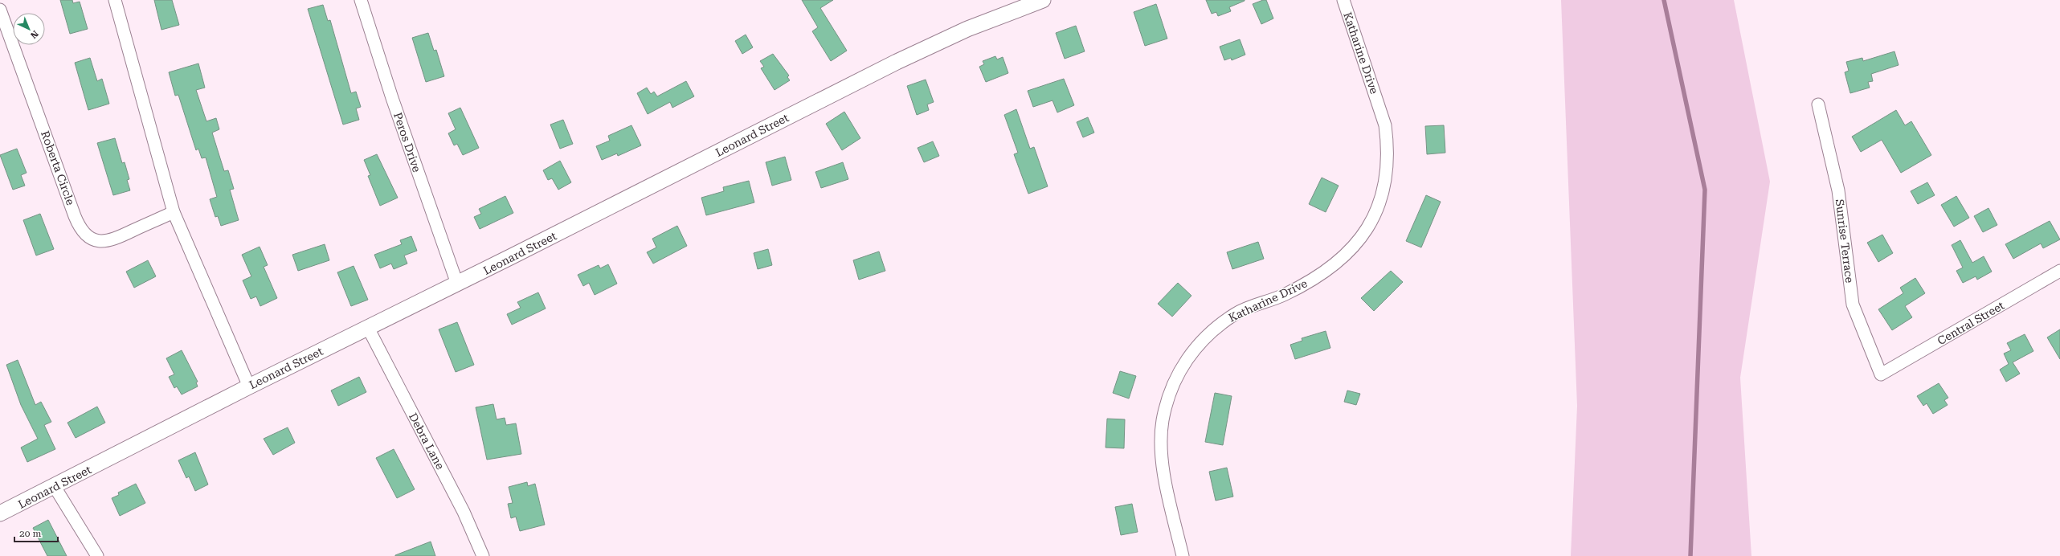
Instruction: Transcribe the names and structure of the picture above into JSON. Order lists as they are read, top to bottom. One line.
{"streets":{"street":["Katharine Drive","Leonard Street","Peros Drive","Roberta Circle","Sunrise Terrace","Central Street","Debra Lane"]},"crossings":[["Leonard Street","Peros Drive"],["Leonard Street","Debra Lane"],["Sunrise Terrace","Central Street"]],"scale_bar":"20 m","north":"bottom right"}
